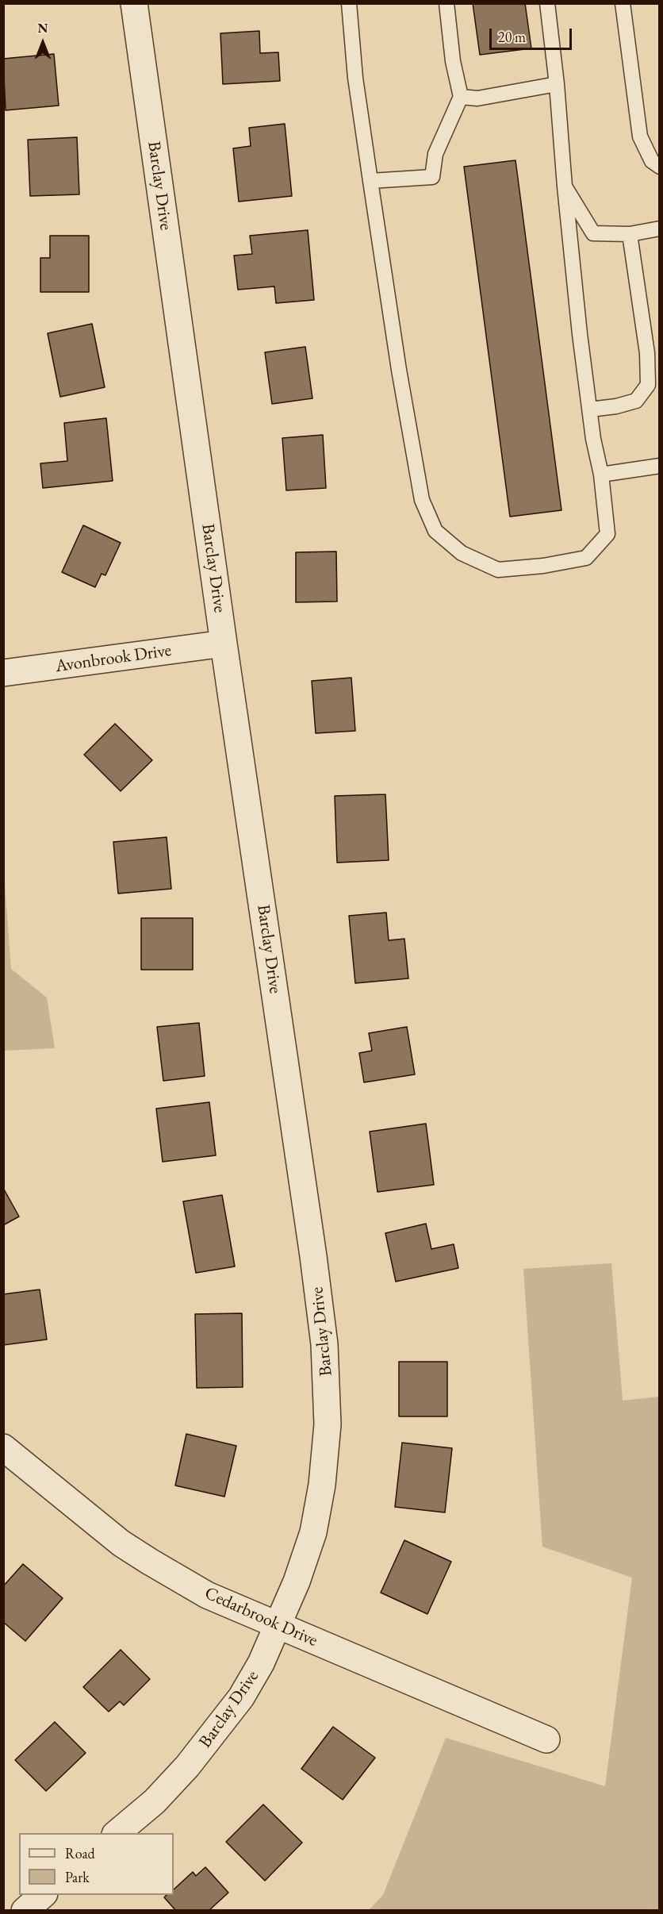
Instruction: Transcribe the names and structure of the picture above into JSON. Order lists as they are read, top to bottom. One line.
{"streets":{"street":["Barclay Drive","Avonbrook Drive","Cedarbrook Drive"]},"crossings":[["Barclay Drive","Avonbrook Drive"],["Barclay Drive","Cedarbrook Drive"]],"legend":["Road","Park"],"scale_bar":"20 m","north":"top"}
